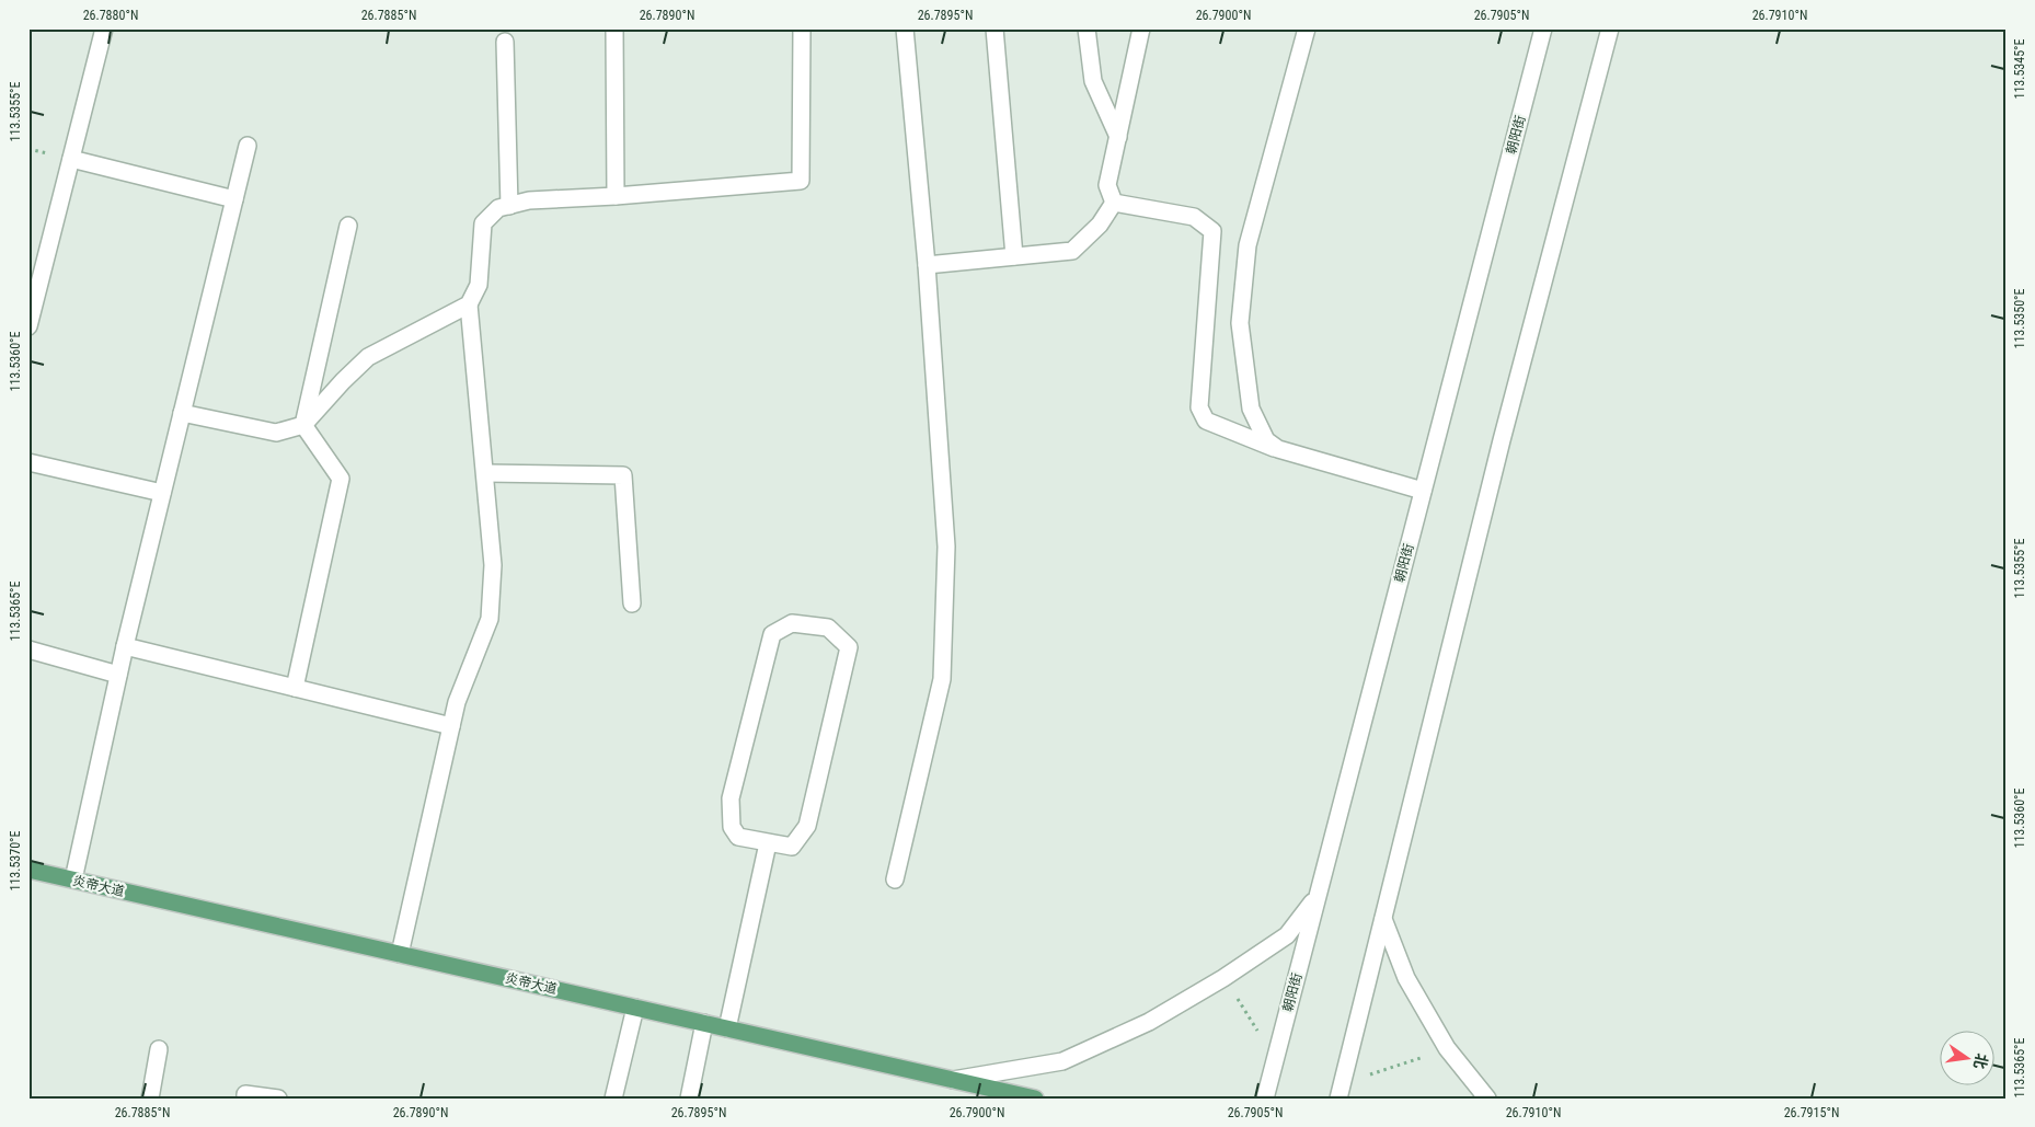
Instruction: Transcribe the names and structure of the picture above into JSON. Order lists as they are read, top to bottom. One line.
{"streets":{"main road":["炎帝大道"],"street":["朝阳街"]},"north":"right","coordinates":["26.7880°N","26.7885°N","26.7890°N","26.7895°N","26.7900°N","26.7905°N","26.7910°N","113.5345°E","113.5355°E","113.5350°E","113.5360°E","113.5365°E","113.5370°E","26.7915°N"]}
